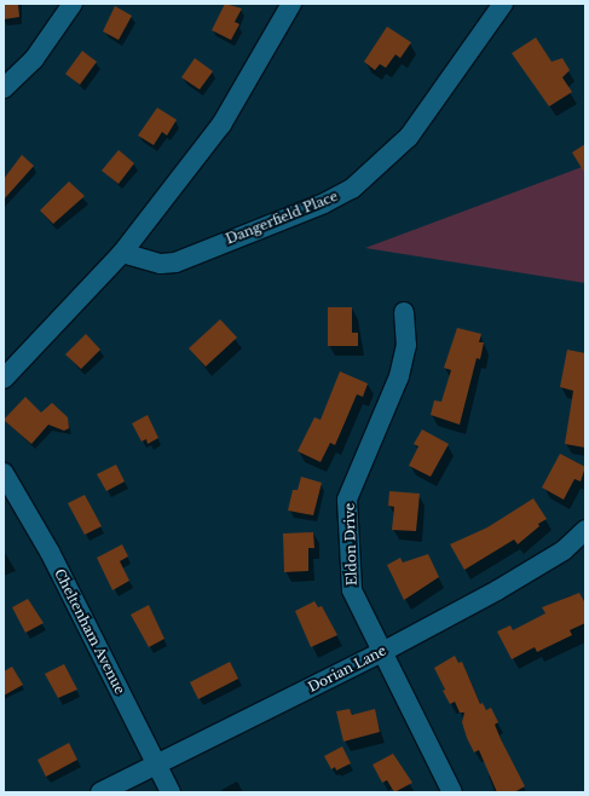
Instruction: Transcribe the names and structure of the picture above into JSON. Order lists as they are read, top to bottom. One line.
{"streets":{"street":["Dangerfield Place","Eldon Drive","Cheltenham Avenue","Dorian Lane"]},"crossings":[["Eldon Drive","Dorian Lane"],["Cheltenham Avenue","Dorian Lane"]]}
